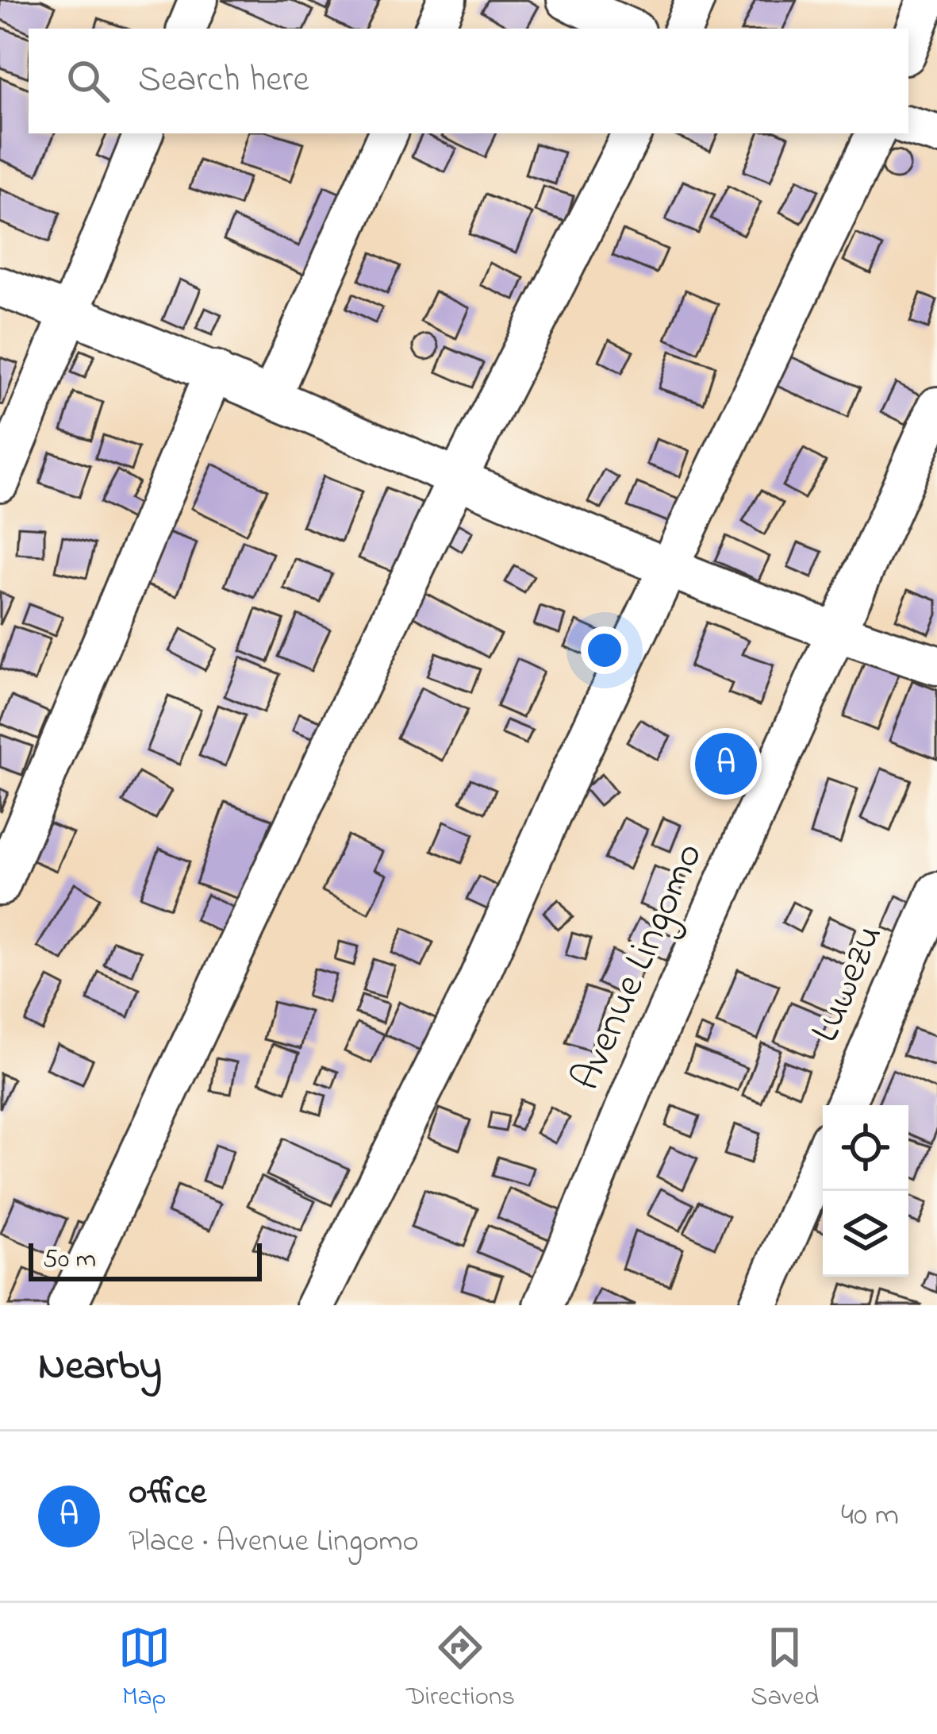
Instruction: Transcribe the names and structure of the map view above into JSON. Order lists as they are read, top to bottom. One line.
{"streets":{"street":["Avenue Lingomo","Luwezu"]},"scale_bar":"50 m","page":{"search":"Search here","pins":"A","scale":"50 m","heading":"Nearby","list":[{"mark":"A","name":"office","note":"Place · Avenue Lingomo","value":"40 m"}],"nav":["Map","Directions","Saved"]}}
